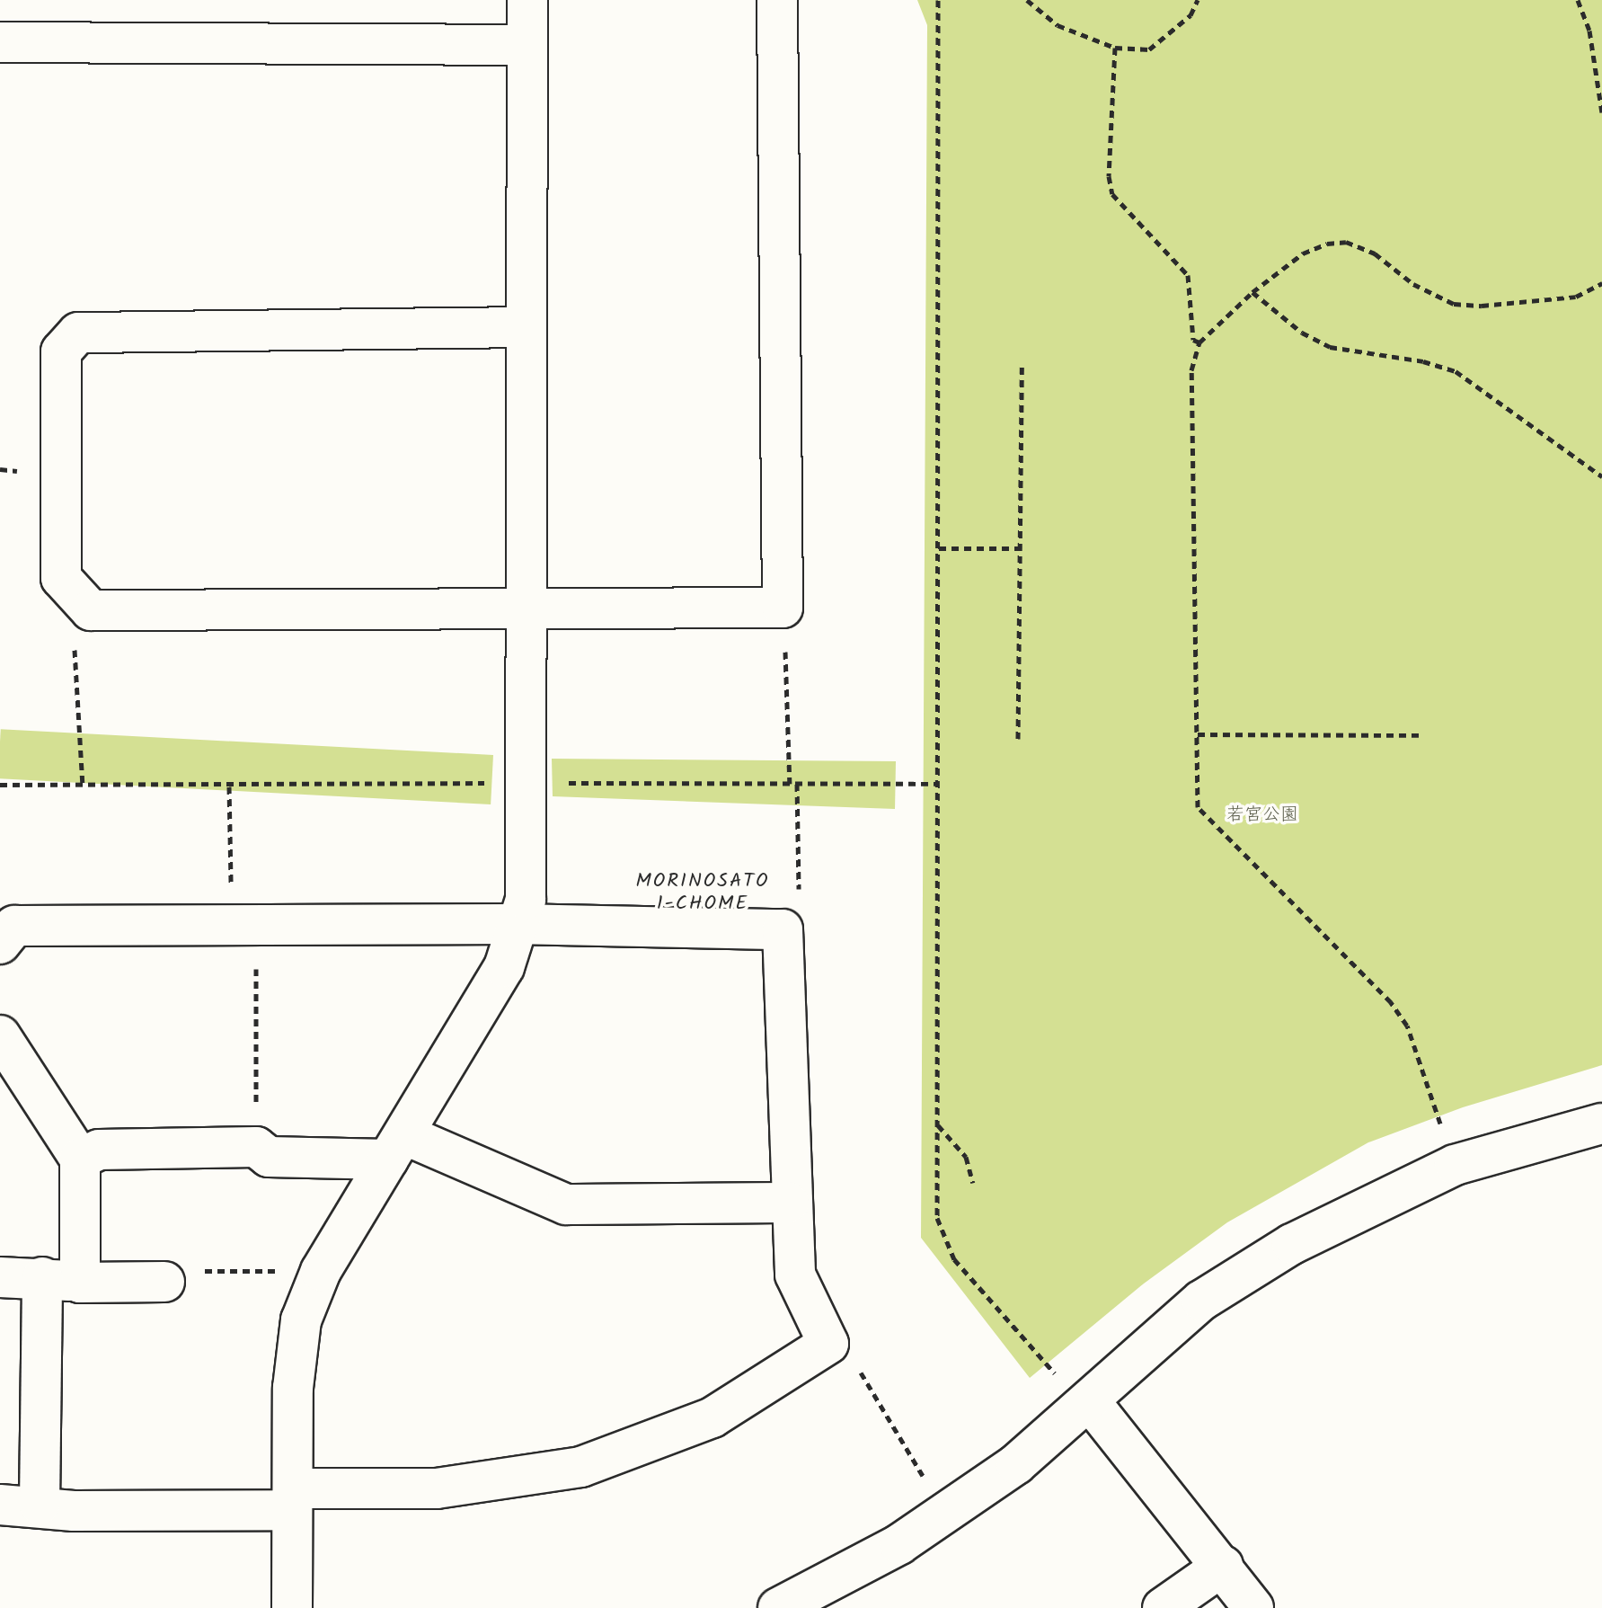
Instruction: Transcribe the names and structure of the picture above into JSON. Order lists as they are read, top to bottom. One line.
{"districts":["MORINOSATO 1-CHOME"],"parks":["若宮公園"]}
